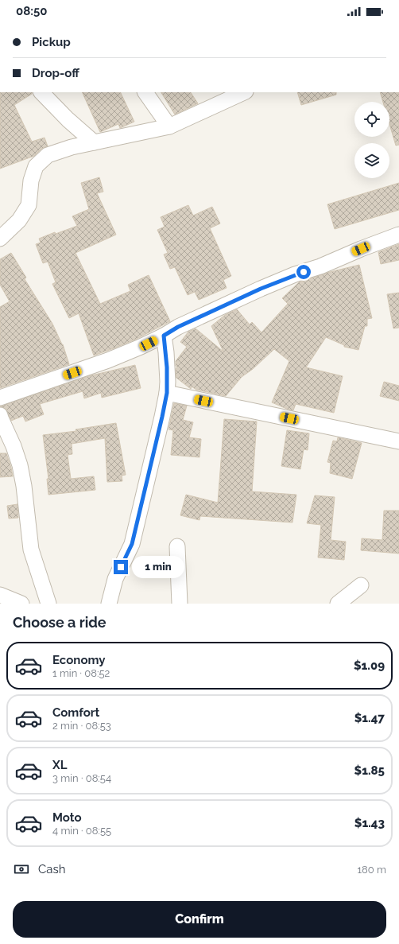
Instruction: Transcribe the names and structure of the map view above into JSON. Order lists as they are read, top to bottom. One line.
{"page":{"status":"08:50","banner":["Pickup","Drop-off"],"bubble":"1 min","heading":"Choose a ride","list":[{"name":"Economy","note":"1 min · 08:52","value":"$1.09"},{"name":"Comfort","note":"2 min · 08:53","value":"$1.47"},{"name":"XL","note":"3 min · 08:54","value":"$1.85"},{"name":"Moto","note":"4 min · 08:55","value":"$1.43"}],"pay":["Cash","180 m"],"buttons":"Confirm"}}
